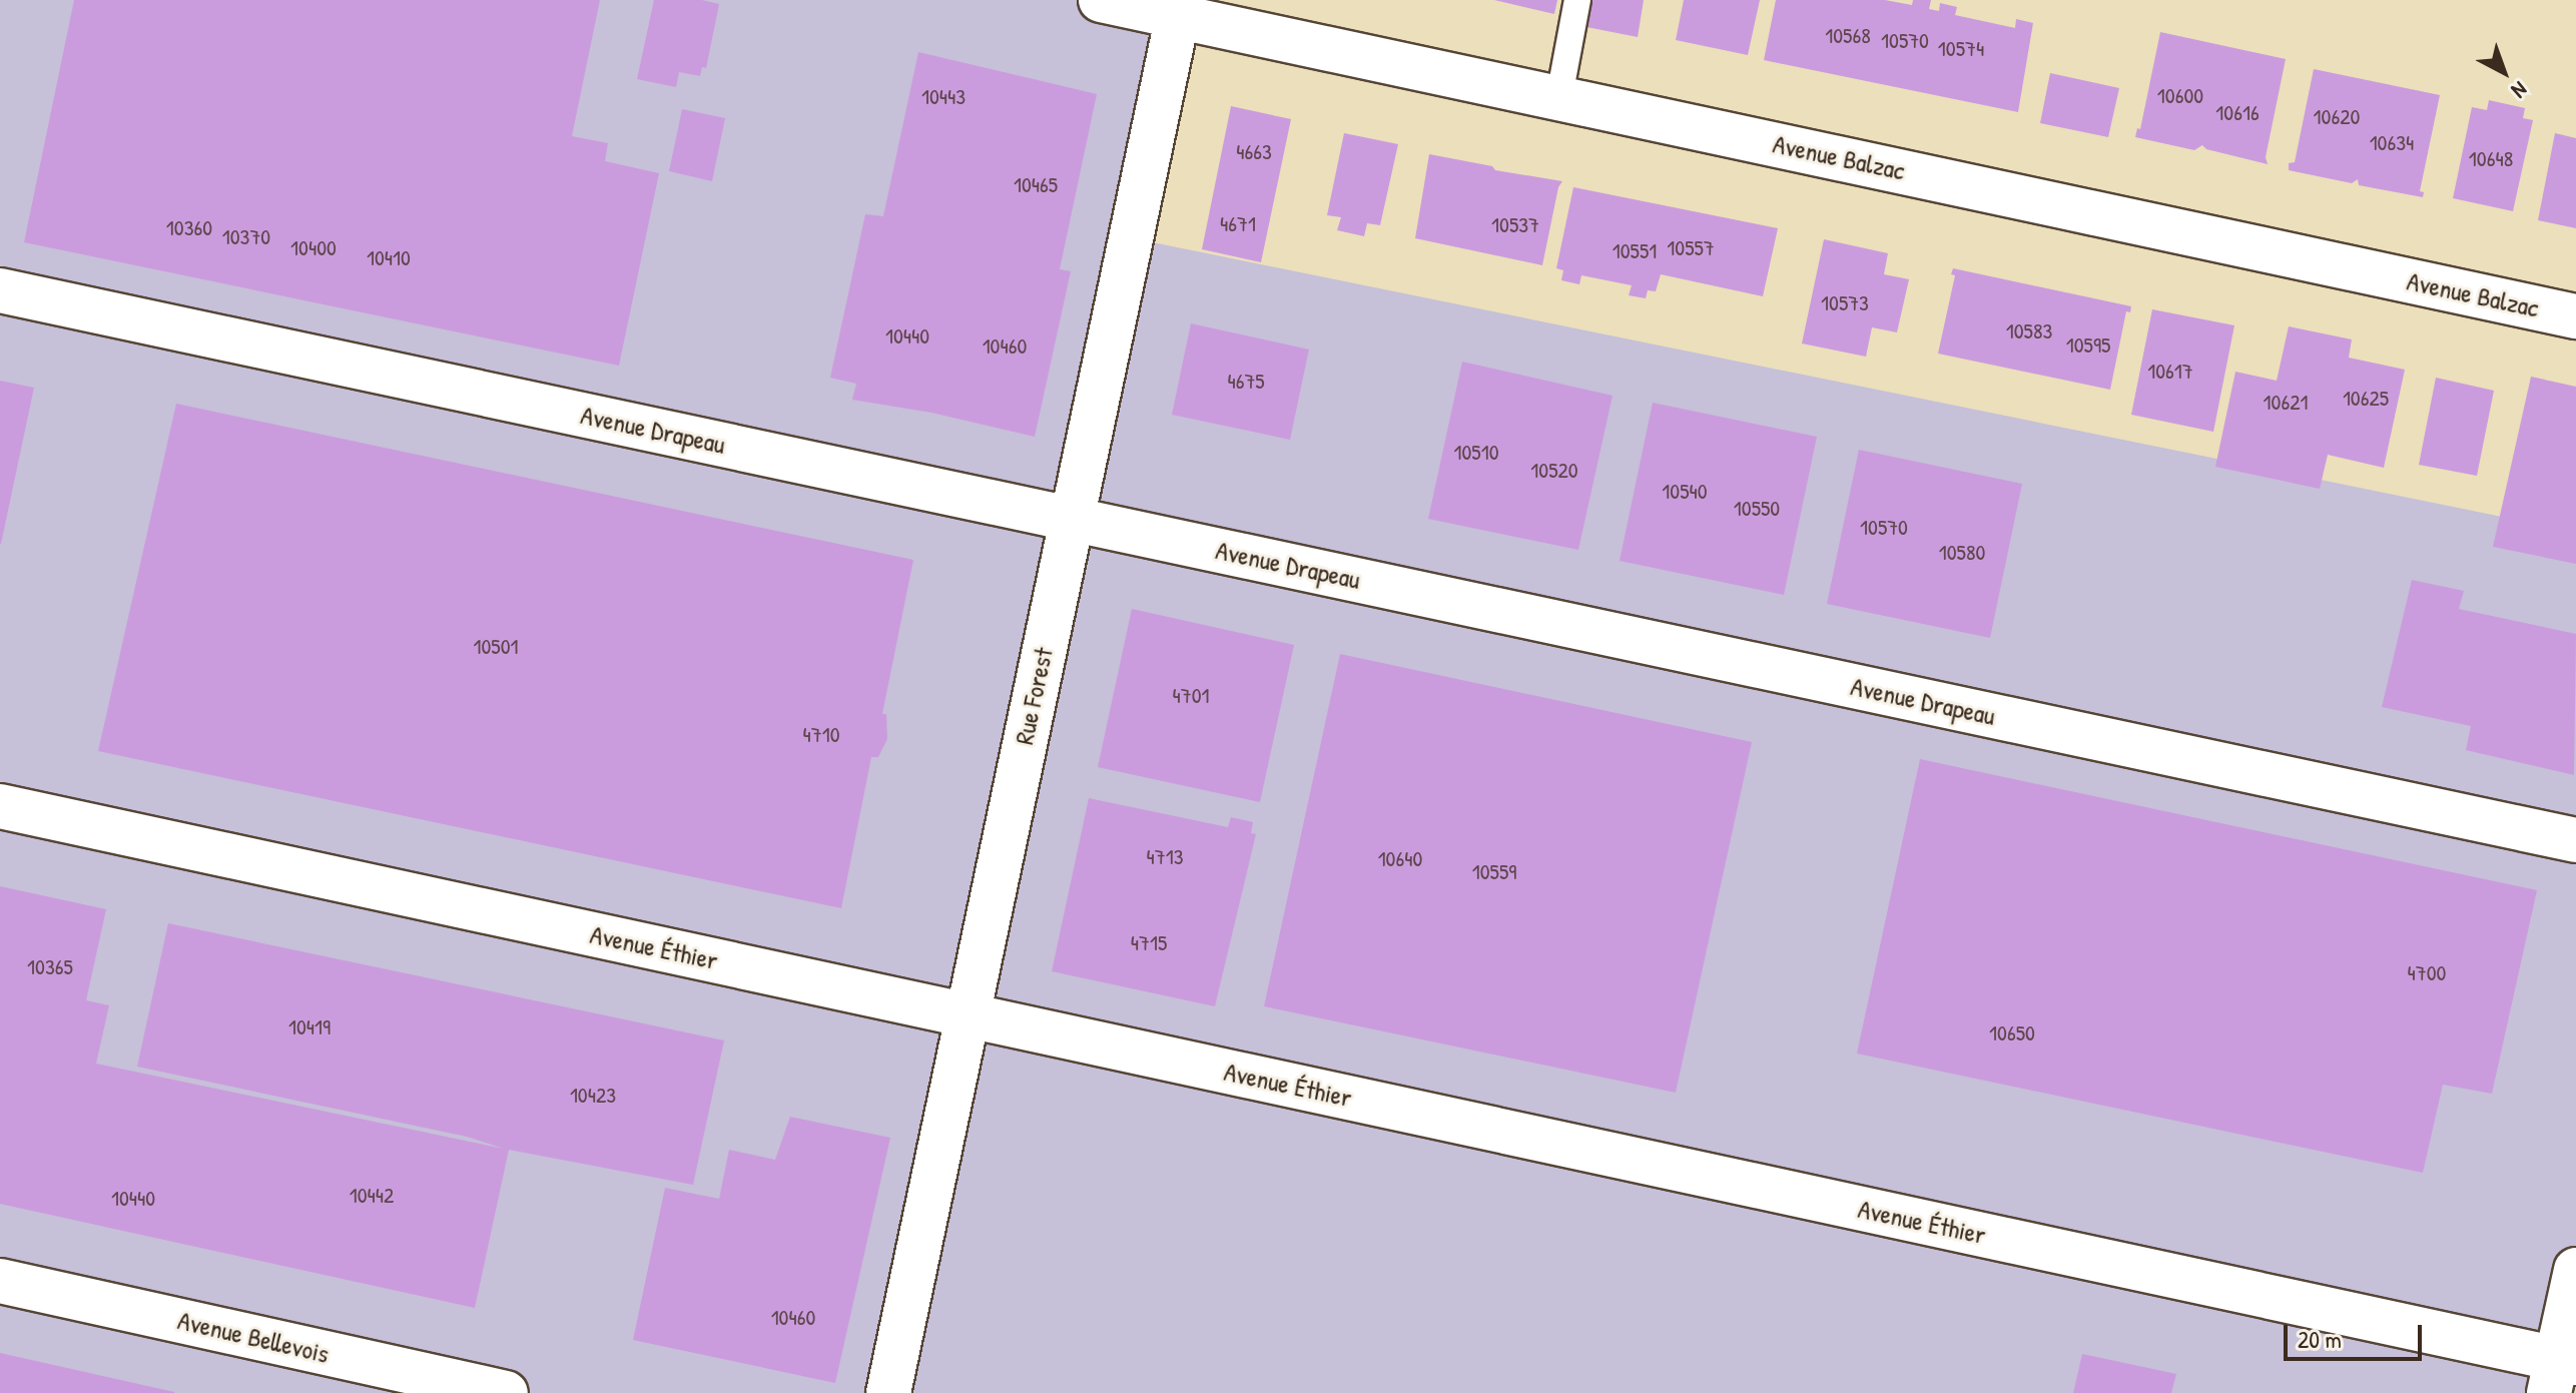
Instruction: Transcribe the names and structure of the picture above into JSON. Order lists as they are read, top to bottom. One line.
{"streets":{"street":["Avenue Balzac","Avenue Drapeau","Rue Forest","Avenue Éthier","Avenue Bellevois"]},"crossings":[["Avenue Balzac","Rue Forest"],["Avenue Drapeau","Rue Forest"],["Rue Forest","Avenue Éthier"]],"house_numbers":["10568","10570","10574","10600","10443","10616","10620","10634","4663","10648","10465","4671","10537","10360","10370","10400","10557","10551","10410","10573","10583","10440","10595","10460","10617","4675","10625","10621","10510","10520","10540","10550","10570","10580","10501","4701","4710","4713","10640","10559","4715","10365","4700","10419","10650","10423","10442","10440","10460"],"scale_bar":"20 m","north":"bottom right"}
